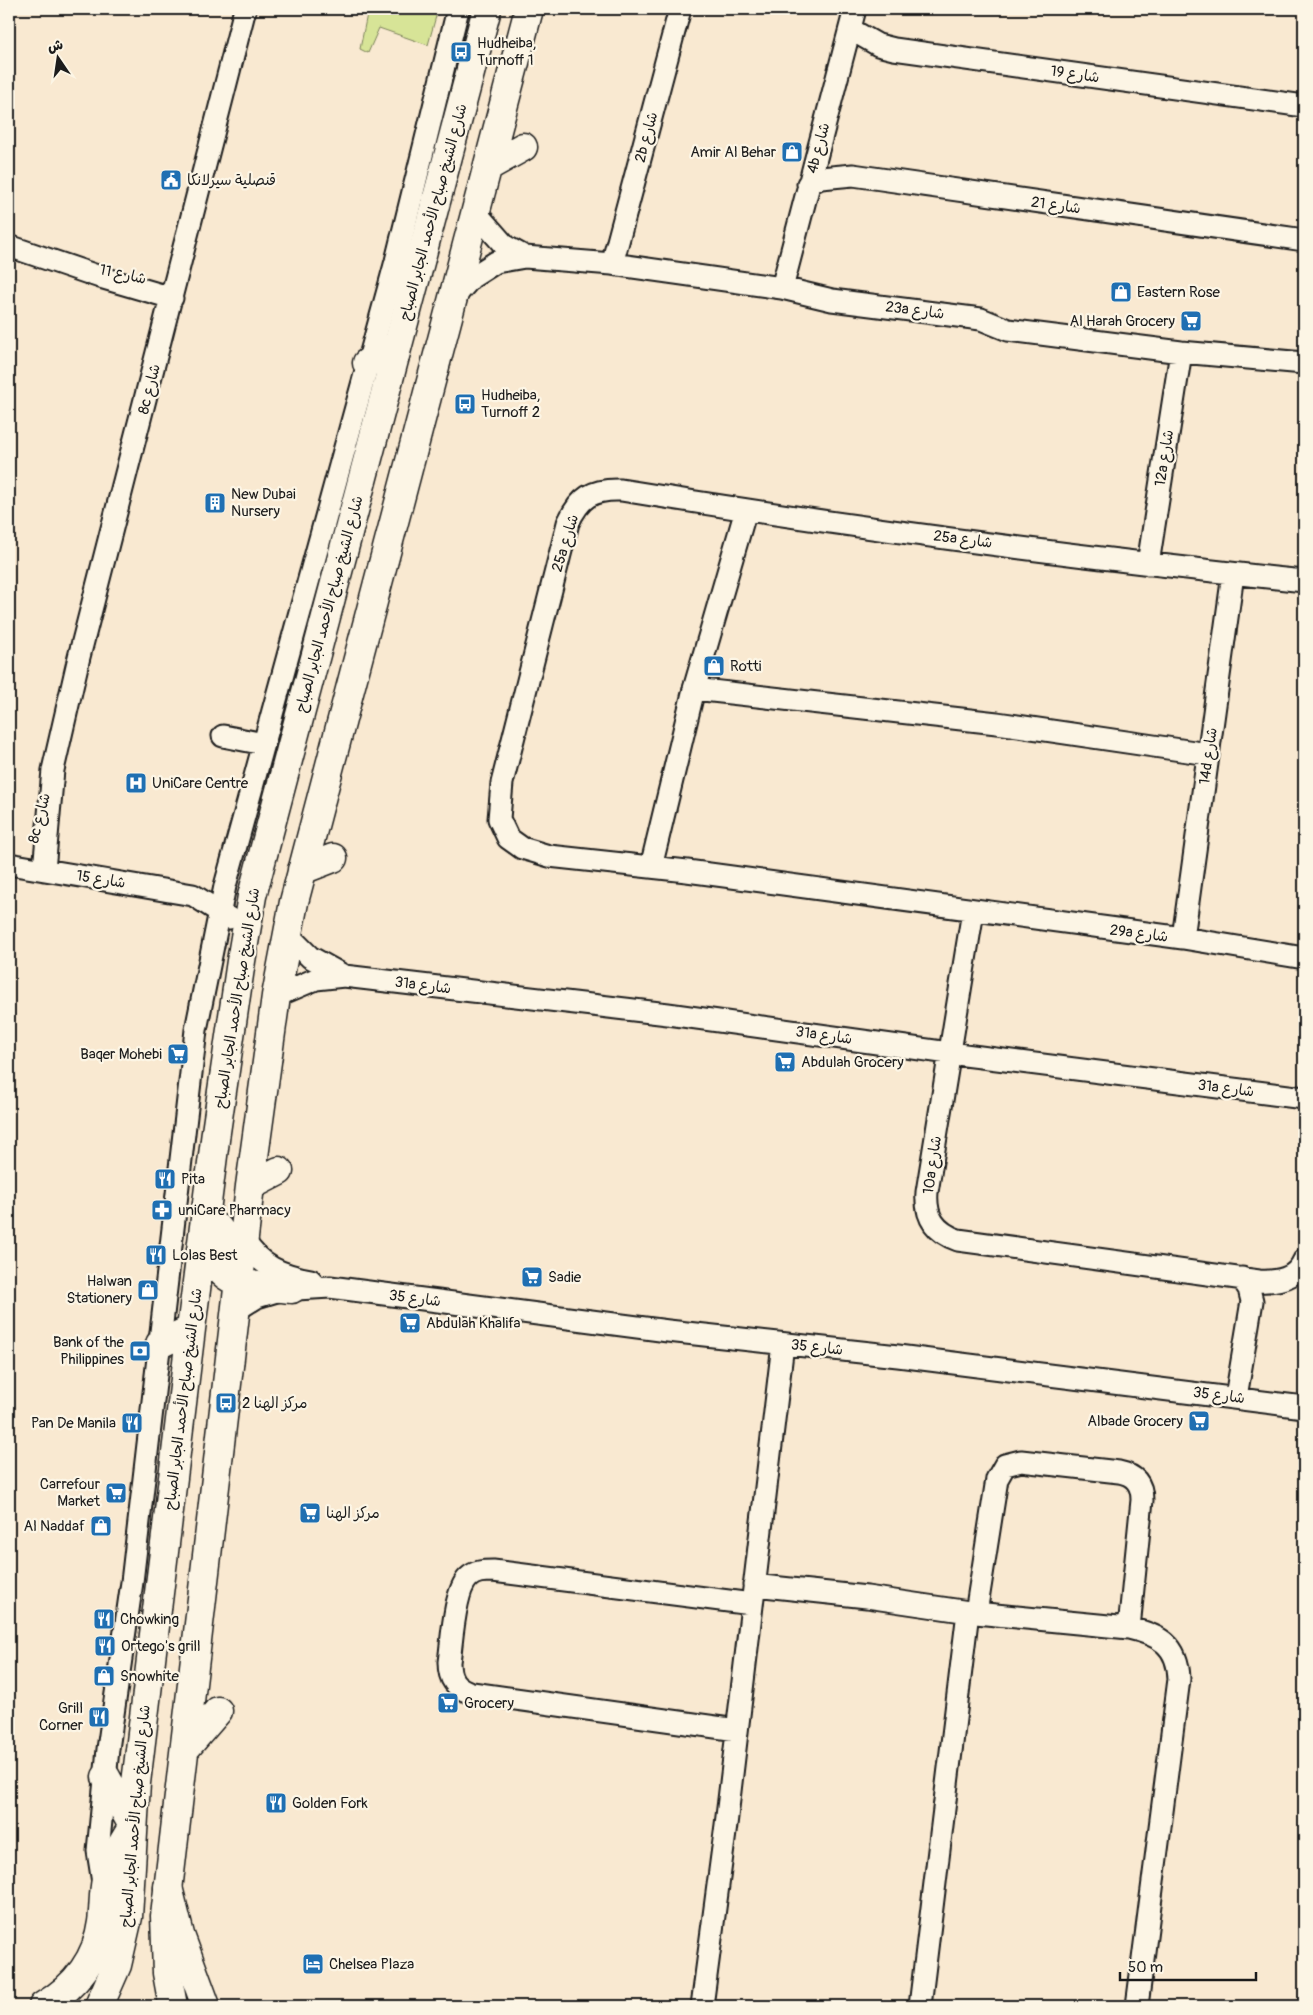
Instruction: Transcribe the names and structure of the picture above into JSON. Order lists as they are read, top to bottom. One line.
{"streets":{"main road":["شارع الشيخ صباح الأحمد الجابر الصباح"],"street":["شارع 19","2b شارع","4b شارع","شارع 21","شارع 11","23a شارع","8c شارع","12a شارع","25a شارع","14d شارع","شارع 15","29a شارع","31a شارع","10a شارع","شارع 35"]},"crossings":[["شارع 19","4b شارع"],["2b شارع","23a شارع"],["4b شارع","شارع 21"],["4b شارع","23a شارع"],["شارع الشيخ صباح الأحمد الجابر الصباح","شارع 15"],["شارع 11","8c شارع"],["23a شارع","12a شارع"],["8c شارع","شارع 15"],["12a شارع","25a شارع"],["25a شارع","14d شارع"],["25a شارع","29a شارع"],["25a شارع","10a شارع"],["14d شارع","29a شارع"],["29a شارع","10a شارع"],["31a شارع","10a شارع"]],"places":{"bus stop":["Hudheiba, Turnoff 1","Hudheiba, Turnoff 2","مركز الهنا 2"],"shop":["Amir Al Behar","Eastern Rose","Rotti","Halwan Stationery","Al Naddaf","Snowhite"],"public building":["قنصلية سيرلانكا"],"supermarket":["Al Harah Grocery","Baqer Mohebi","Abdulah Grocery","Sadie","Abdulah Khalifa","Albade Grocery","Carrefour Market","مركز الهنا","Grocery"],"building":["New Dubai Nursery"],"hospital":["UniCare Centre"],"restaurant":["Pita","Lolas Best","Pan De Manila","Chowking","Ortego's grill","Grill Corner","Golden Fork"],"pharmacy":["uniCare Pharmacy"],"bank":["Bank of the Philippines"],"hotel":["Chelsea Plaza"]},"scale_bar":"50 m","north":"top"}
